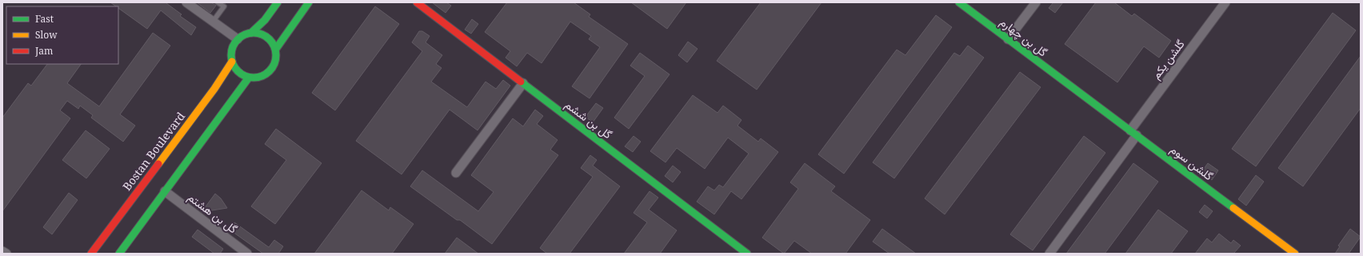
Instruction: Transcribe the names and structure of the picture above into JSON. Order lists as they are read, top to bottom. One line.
{"streets":{"street":["گل بن چهارم","گلشن یکم","گل بن ششم","Bostan Boulevard","گلشن سوم","گل بن هشتم"]},"crossings":[["گل بن چهارم","گلشن سوم"],["گلشن یکم","گلشن سوم"]],"legend":["Fast","Slow","Jam"]}
